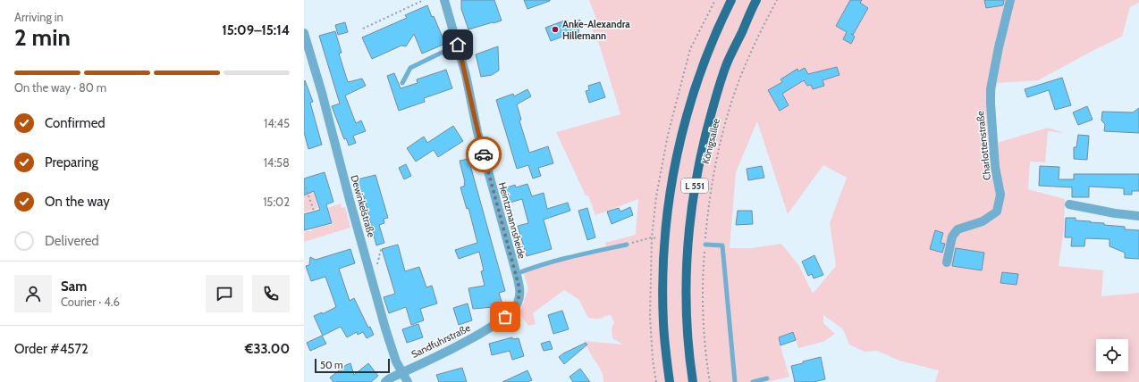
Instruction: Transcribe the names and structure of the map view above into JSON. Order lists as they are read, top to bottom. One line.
{"streets":{"main road":["Königsallee","L 551"],"street":["Charlottenstraße","Dewinkelstraße","Heintzmannsheide","Sandfuhrstraße"]},"crossings":[["Dewinkelstraße","Sandfuhrstraße"],["Heintzmannsheide","Sandfuhrstraße"]],"places":["Anke-Alexandra Hillemann"],"scale_bar":"50 m","page":{"heading":["2 min","Arriving in","15:09–15:14"],"panel":["Sam","Courier · 4.6","Order #4572","€33.00"],"bar":"On the way · 80 m","list":[["Confirmed","14:45"],["Preparing","14:58"],["On the way","15:02"],"Delivered"],"scale":"50 m"}}
